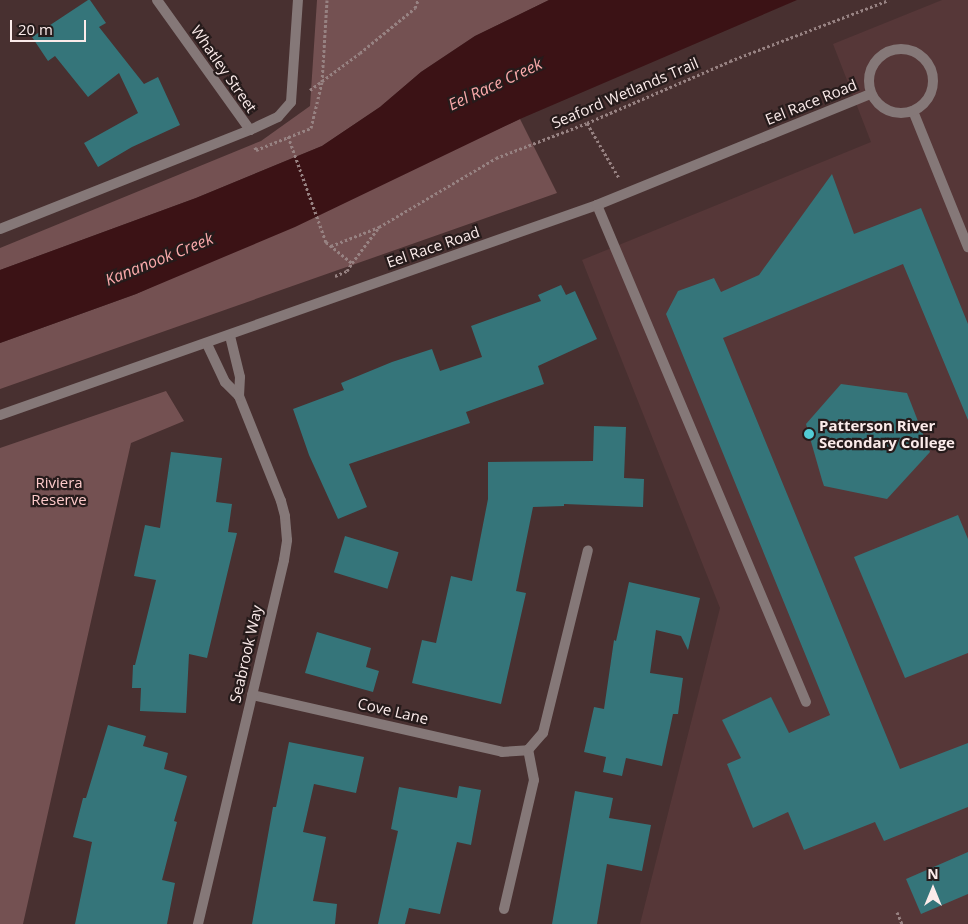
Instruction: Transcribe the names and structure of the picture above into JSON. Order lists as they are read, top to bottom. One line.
{"streets":{"street":["Whatley Street","Eel Race Road","Seabrook Way","Cove Lane"],"path":["Seaford Wetlands Trail"]},"crossings":[["Eel Race Road","Seabrook Way"],["Seabrook Way","Cove Lane"]],"water":["Eel Race Creek","Kananook Creek"],"parks":["Riviera Reserve"],"places":["Patterson River Secondary College"],"scale_bar":"20 m","north":"top"}
